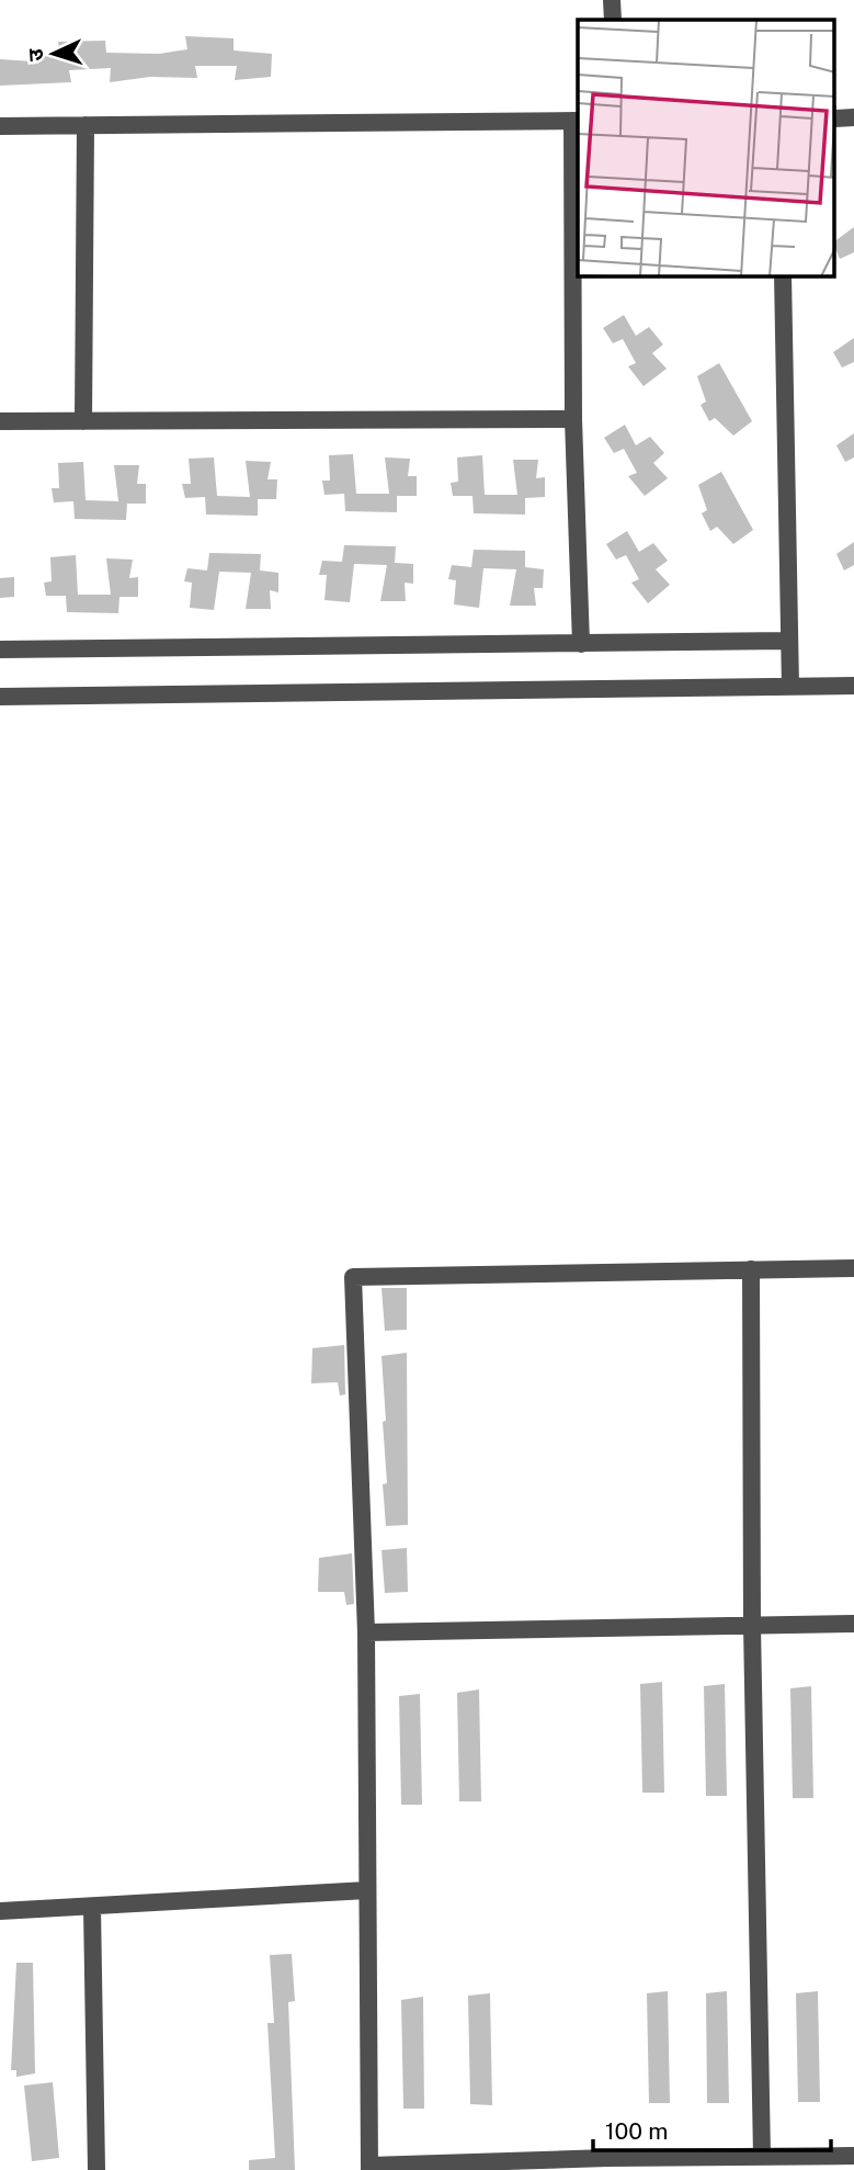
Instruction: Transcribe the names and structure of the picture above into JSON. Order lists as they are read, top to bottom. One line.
{"scale_bar":"100 m","north":"left"}
